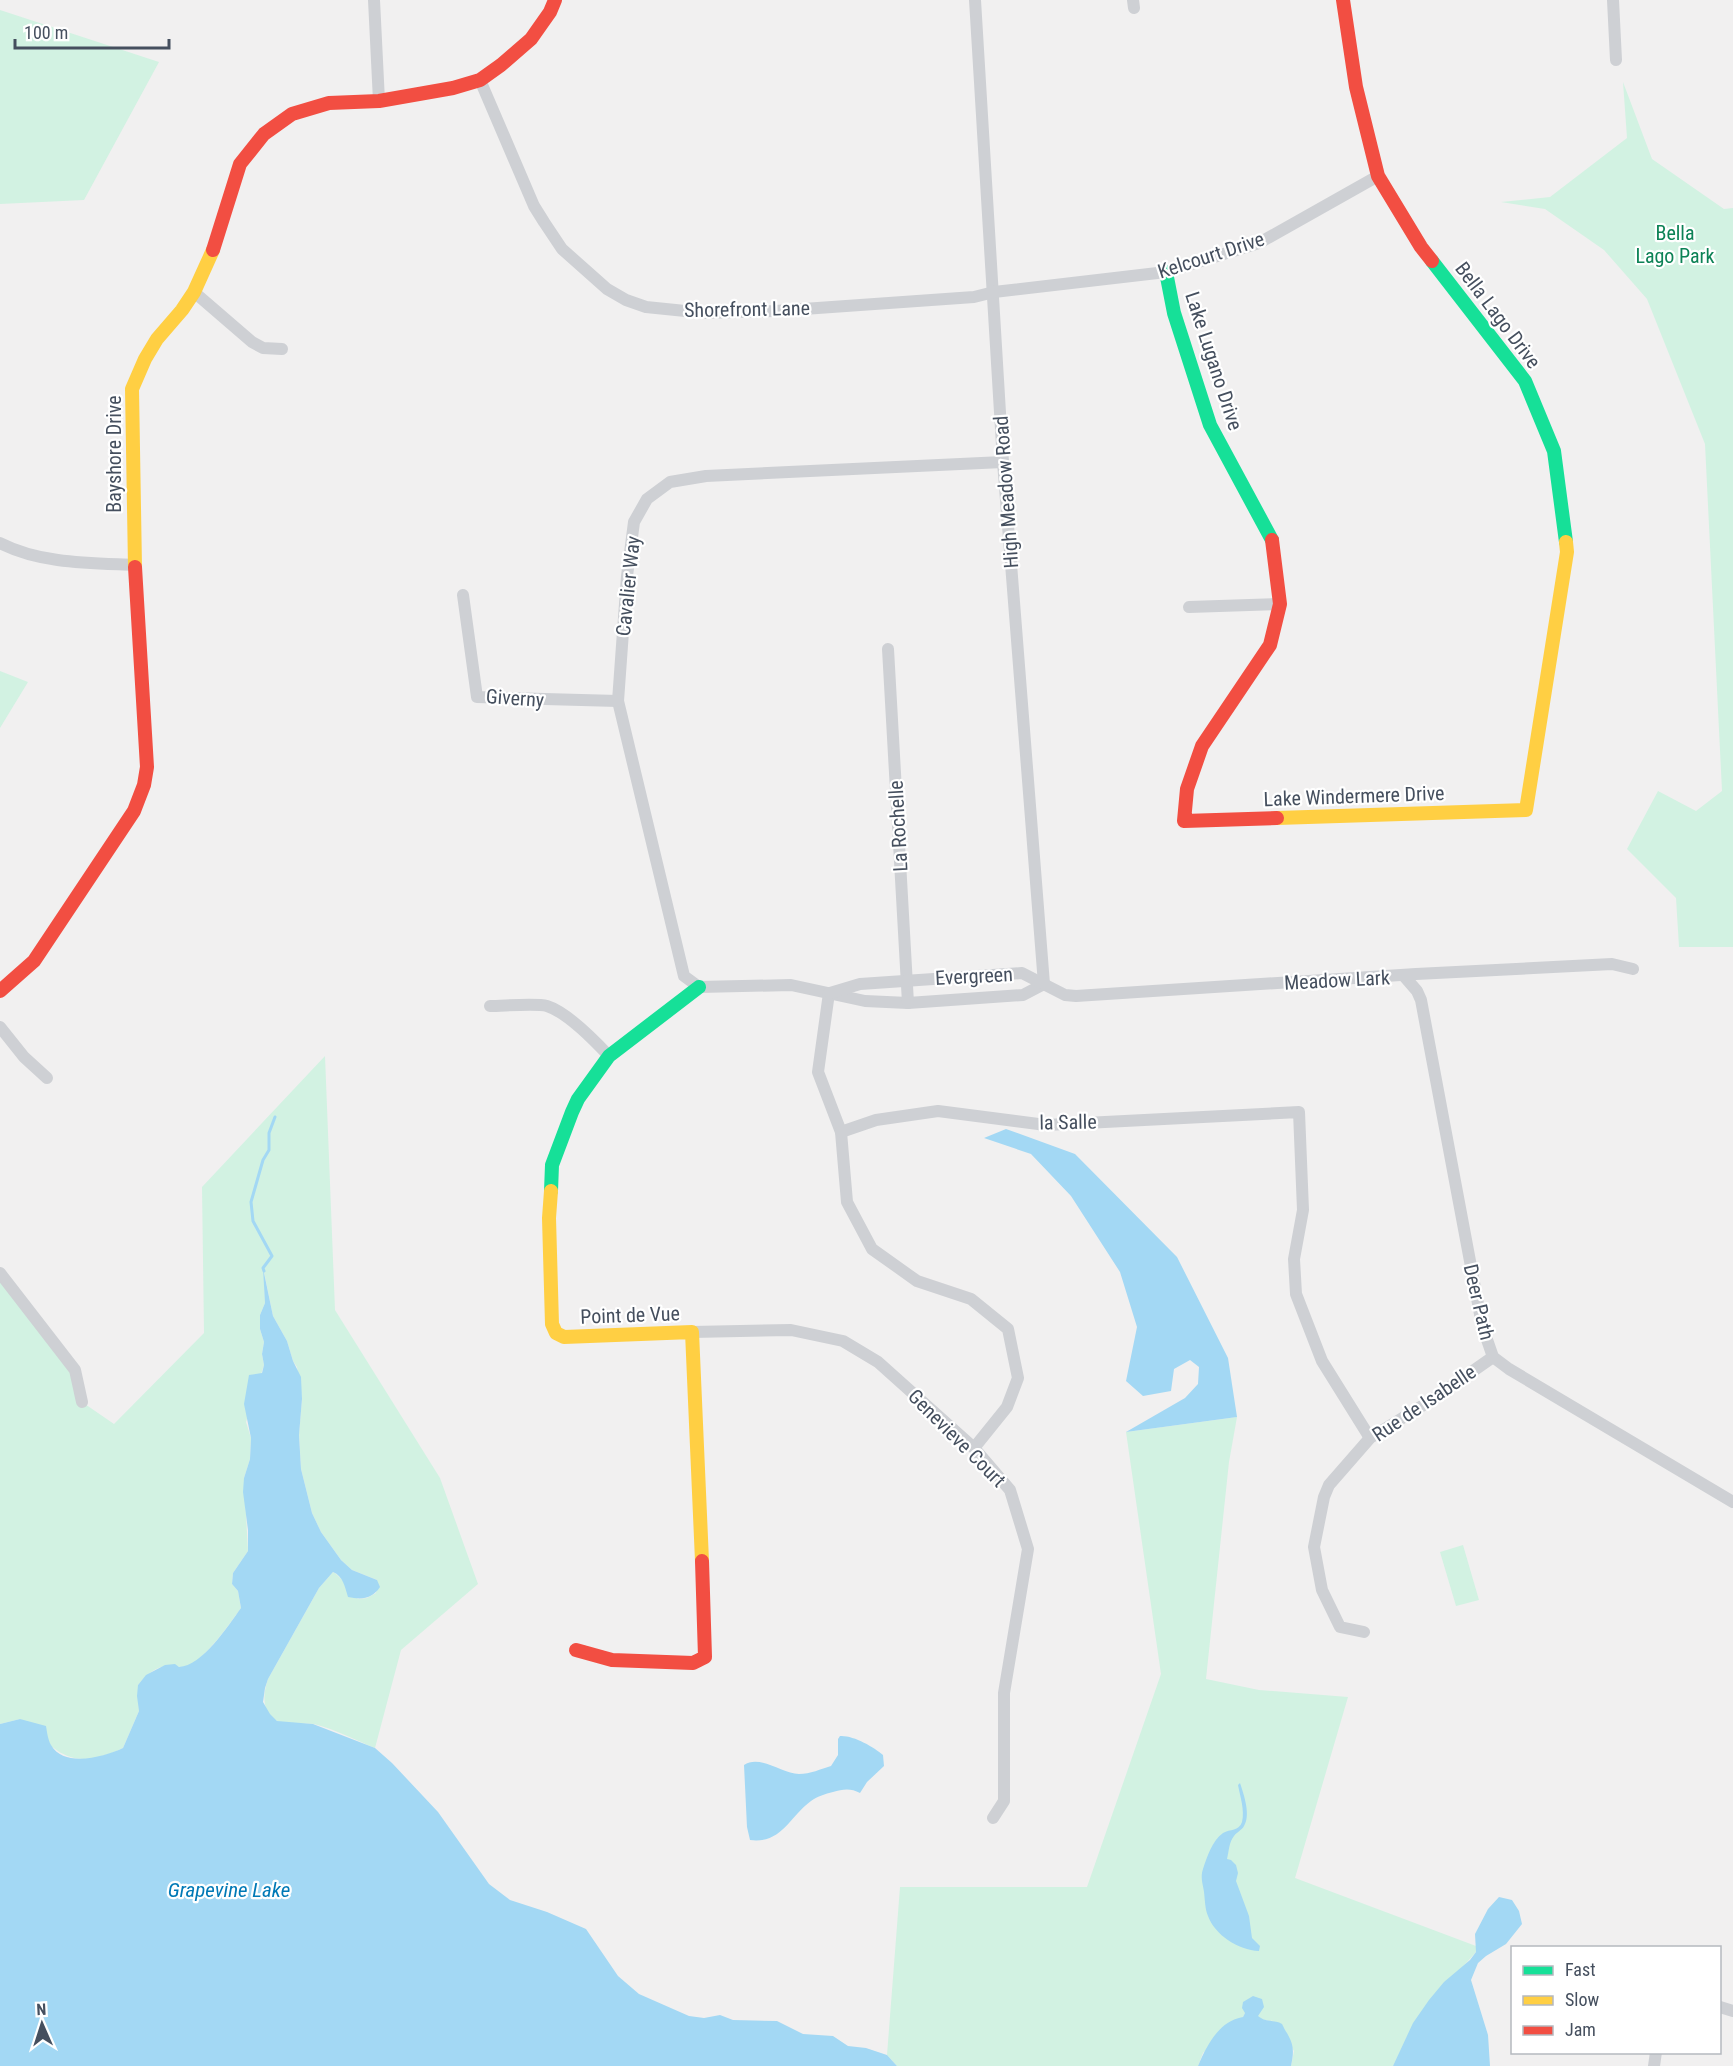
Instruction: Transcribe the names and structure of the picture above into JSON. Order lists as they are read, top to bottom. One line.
{"streets":{"street":["Kelcourt Drive","Shorefront Lane","Bella Lago Drive","Lake Lugano Drive","Bayshore Drive","High Meadow Road","Cavalier Way","Giverny","Lake Windermere Drive","La Rochelle","Evergreen","Meadow Lark","la Salle","Deer Path","Point de Vue","Rue de Isabelle","Genevieve Court"]},"crossings":[["Kelcourt Drive","Shorefront Lane"],["Kelcourt Drive","Bella Lago Drive"],["Kelcourt Drive","Lake Lugano Drive"],["Kelcourt Drive","High Meadow Road"],["Shorefront Lane","Bayshore Drive"],["Shorefront Lane","High Meadow Road"],["Bella Lago Drive","Lake Windermere Drive"],["Lake Lugano Drive","Lake Windermere Drive"],["High Meadow Road","Cavalier Way"],["High Meadow Road","Evergreen"],["High Meadow Road","Meadow Lark"],["Cavalier Way","Giverny"],["Cavalier Way","Evergreen"],["Cavalier Way","Point de Vue"],["La Rochelle","Evergreen"],["Evergreen","Meadow Lark"],["Evergreen","Point de Vue"],["Meadow Lark","Deer Path"],["la Salle","Rue de Isabelle"],["Deer Path","Rue de Isabelle"],["Point de Vue","Genevieve Court"]],"water":["Grapevine Lake"],"parks":["Bella Lago Park"],"legend":["Fast","Slow","Jam"],"scale_bar":"100 m","north":"top"}
